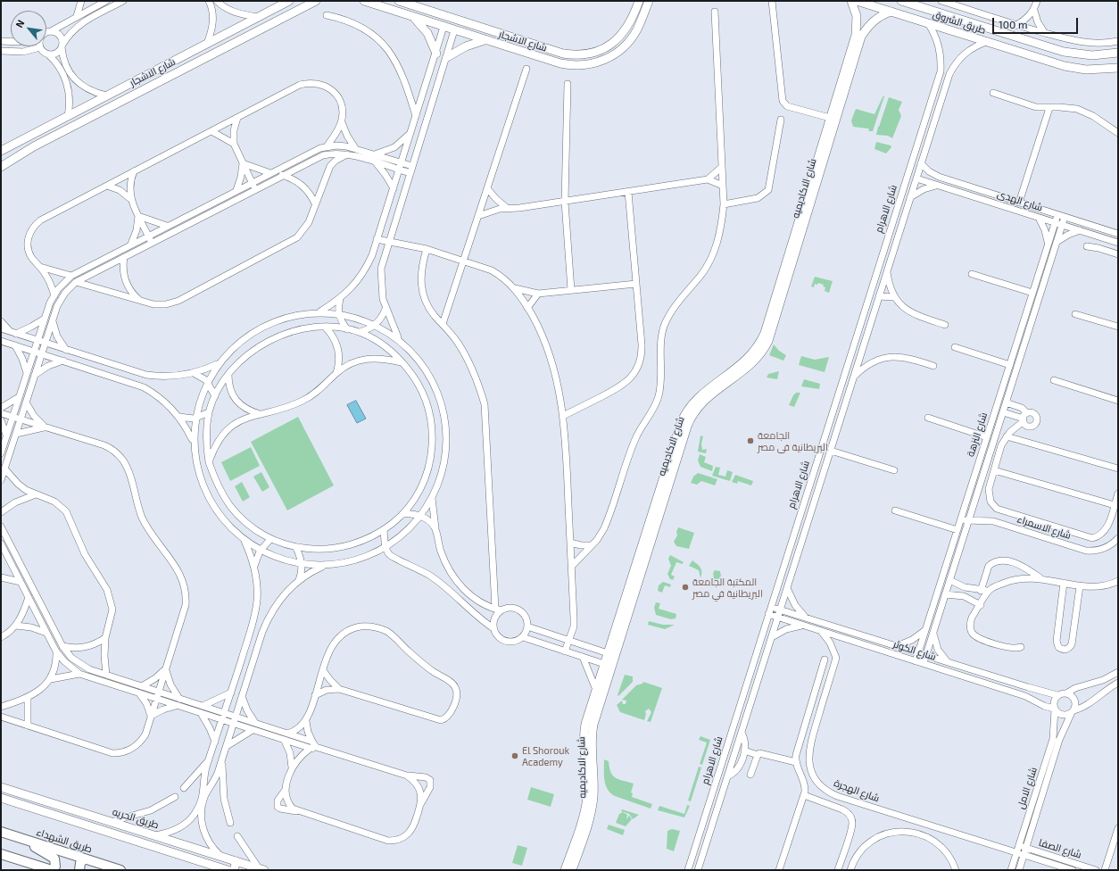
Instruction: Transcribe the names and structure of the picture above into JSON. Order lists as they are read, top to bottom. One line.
{"streets":{"main road":["طريق الشهداء"],"street":["طريق الشروق","شارع الاشجار","شارع الاكاديميه","شارع الهدى","شارع الاهرام","شارع النزهة","شارع الاسمراء","شارع الكوثر","شارع الامل","شارع الهجرة","طريق الحريه","شارع الصفا"]},"crossings":[["طريق الشروق","شارع الاكاديميه"],["طريق الشروق","شارع الاهرام"],["شارع الهدى","شارع الاهرام"],["شارع الهدى","شارع النزهة"],["شارع الاهرام","شارع الكوثر"],["شارع النزهة","شارع الاسمراء"],["شارع النزهة","شارع الكوثر"],["شارع الكوثر","شارع الامل"],["شارع الكوثر","شارع الهجرة"],["شارع الامل","شارع الهجرة"],["شارع الامل","شارع الصفا"],["شارع الهجرة","شارع الصفا"]],"places":["الجامعة البريطانية فى مصر","المكتبة الجامعة البريطانية في مصر","El Shorouk Academy"],"scale_bar":"100 m","north":"top left"}
